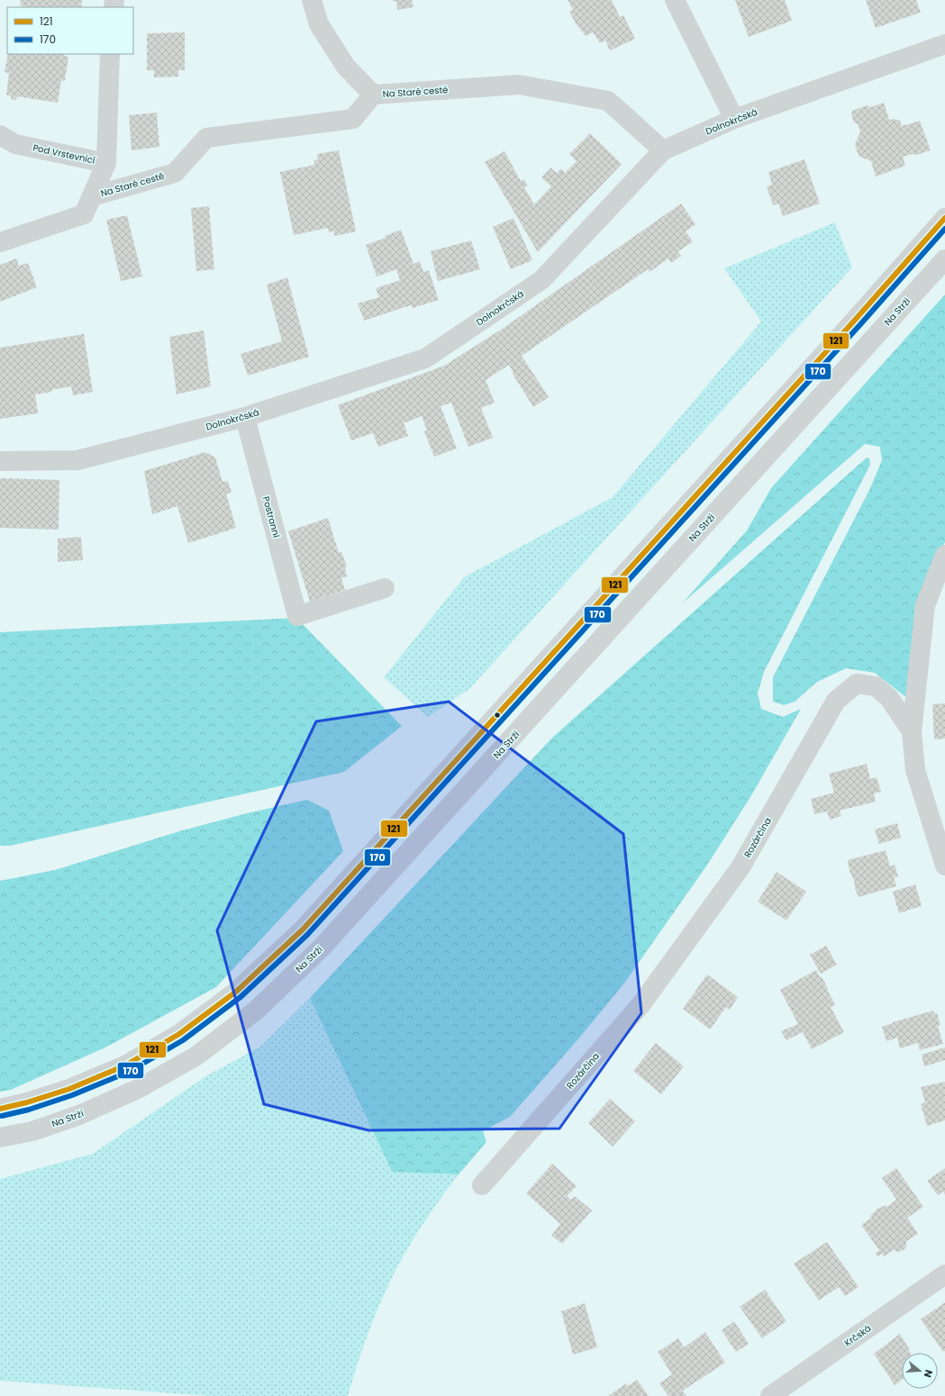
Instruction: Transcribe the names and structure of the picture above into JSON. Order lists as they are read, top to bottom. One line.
{"streets":{"street":["Na Staré cestě","Dolnokrčská","Pod Vrstevnicí","Na Strži","Postranní","Rozárčina","Krčská"]},"crossings":[["Na Staré cestě","Dolnokrčská"],["Na Staré cestě","Pod Vrstevnicí"],["Dolnokrčská","Postranní"]],"lines":["transit line 121","transit line 170"],"legend":["121","170"],"north":"right"}
